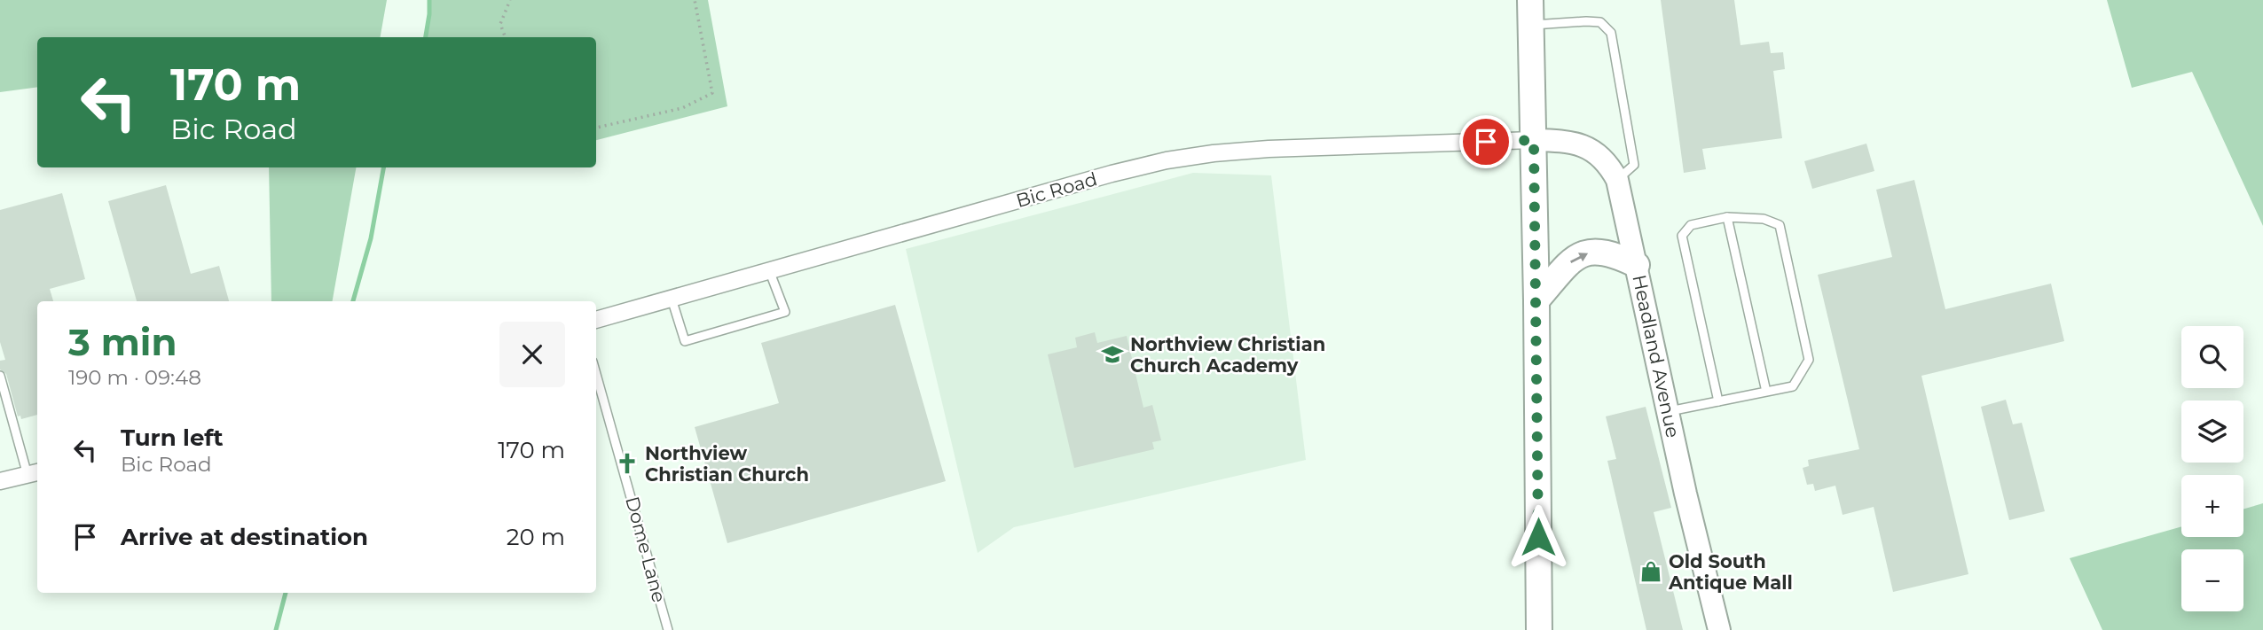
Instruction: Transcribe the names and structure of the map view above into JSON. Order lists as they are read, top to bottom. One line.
{"streets":{"main road":["Headland Avenue"],"street":["Bic Road"],"lane":["Dome Lane"]},"crossings":[["Bic Road","Headland Avenue"]],"places":{"school or university":["Northview Christian Church Academy"],"church":["Northview Christian Church"],"shop":["Old South Antique Mall"]},"page":{"turn":["170 m","Bic Road"],"heading":["3 min","190 m · 09:48"],"map_buttons":["+","−"],"list":[{"name":"Turn left","note":"Bic Road","value":"170 m"},{"name":"Arrive at destination","value":"20 m"}]}}
